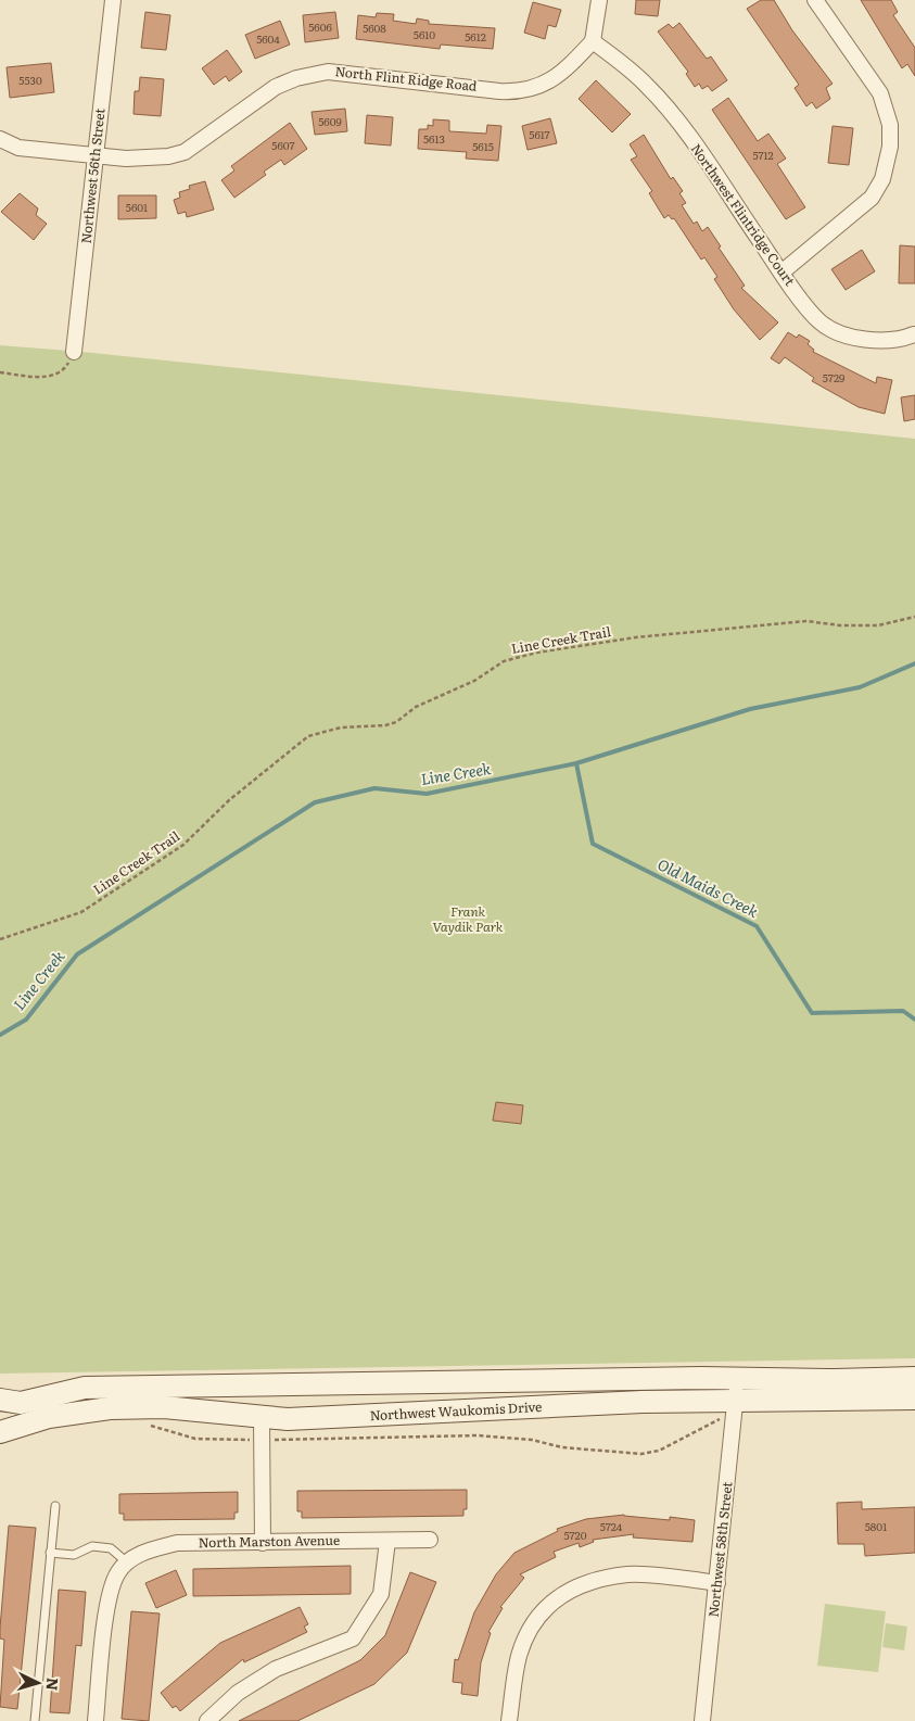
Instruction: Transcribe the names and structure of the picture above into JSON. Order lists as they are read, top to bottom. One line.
{"streets":{"main road":["Northwest Waukomis Drive"],"street":["North Flint Ridge Road","Northwest 56th Street","Northwest Flintridge Court","North Marston Avenue","Northwest 58th Street"],"path":["Line Creek Trail"]},"crossings":[["North Flint Ridge Road","Northwest 56th Street"],["North Flint Ridge Road","Northwest Flintridge Court"],["Northwest Waukomis Drive","Northwest 58th Street"]],"water":["Line Creek","Old Maids Creek"],"parks":["Frank Vaydik Park"],"house_numbers":["5606","5608","5610","5612","5604","5530","5609","5617","5613","5607","5615","5712","5601","5729","5724","5801","5720"],"north":"right"}
